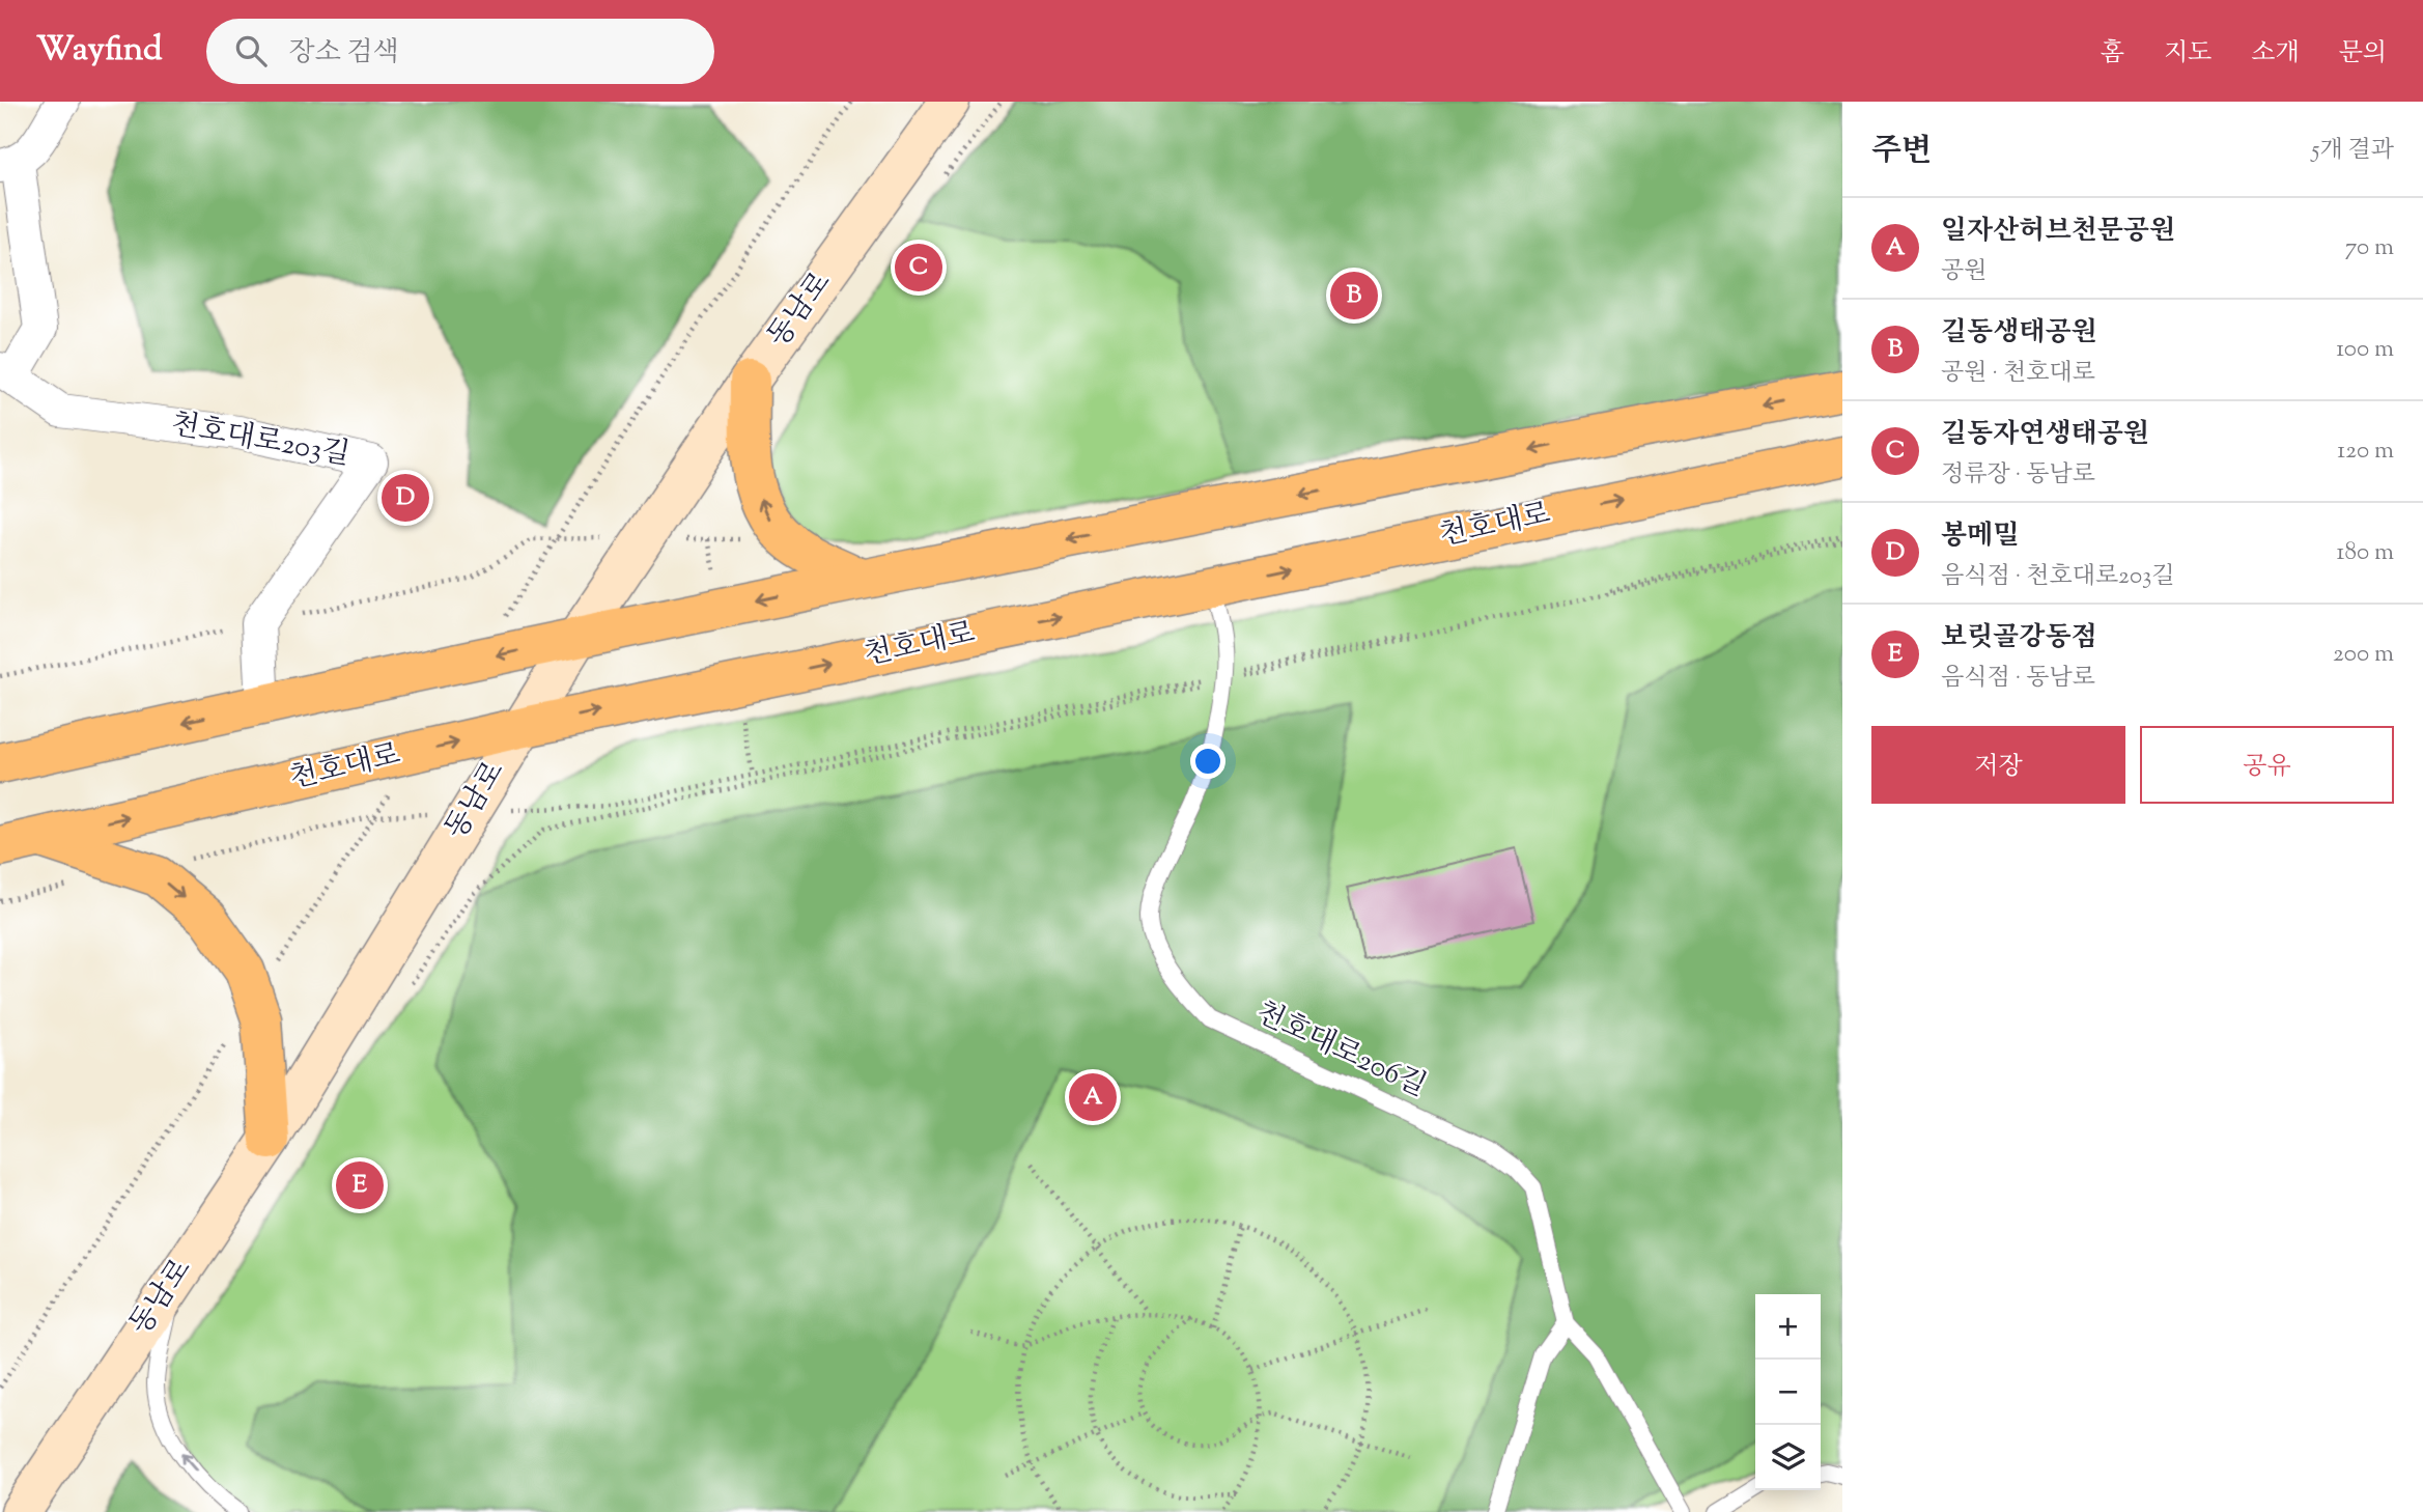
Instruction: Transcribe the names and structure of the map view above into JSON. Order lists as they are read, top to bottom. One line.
{"streets":{"main road":["동남로","천호대로"],"street":["천호대로203길"],"lane":["천호대로206길"]},"crossings":[["동남로","천호대로"],["천호대로","천호대로206길"]],"page":{"header":"Wayfind","search":"장소 검색","nav":["홈","지도","소개","문의"],"heading":["주변","5개 결과"],"list":[{"mark":"A","name":"일자산허브천문공원","note":"공원","value":"70 m"},{"mark":"B","name":"길동생태공원","note":"공원 · 천호대로","value":"100 m"},{"mark":"C","name":"길동자연생태공원","note":"정류장 · 동남로","value":"120 m"},{"mark":"D","name":"봉메밀","note":"음식점 · 천호대로203길","value":"180 m"},{"mark":"E","name":"보릿골강동점","note":"음식점 · 동남로","value":"200 m"}],"pins":["C","B","D","A","E"],"buttons":["저장","공유"],"map_buttons":["+","−"]}}
